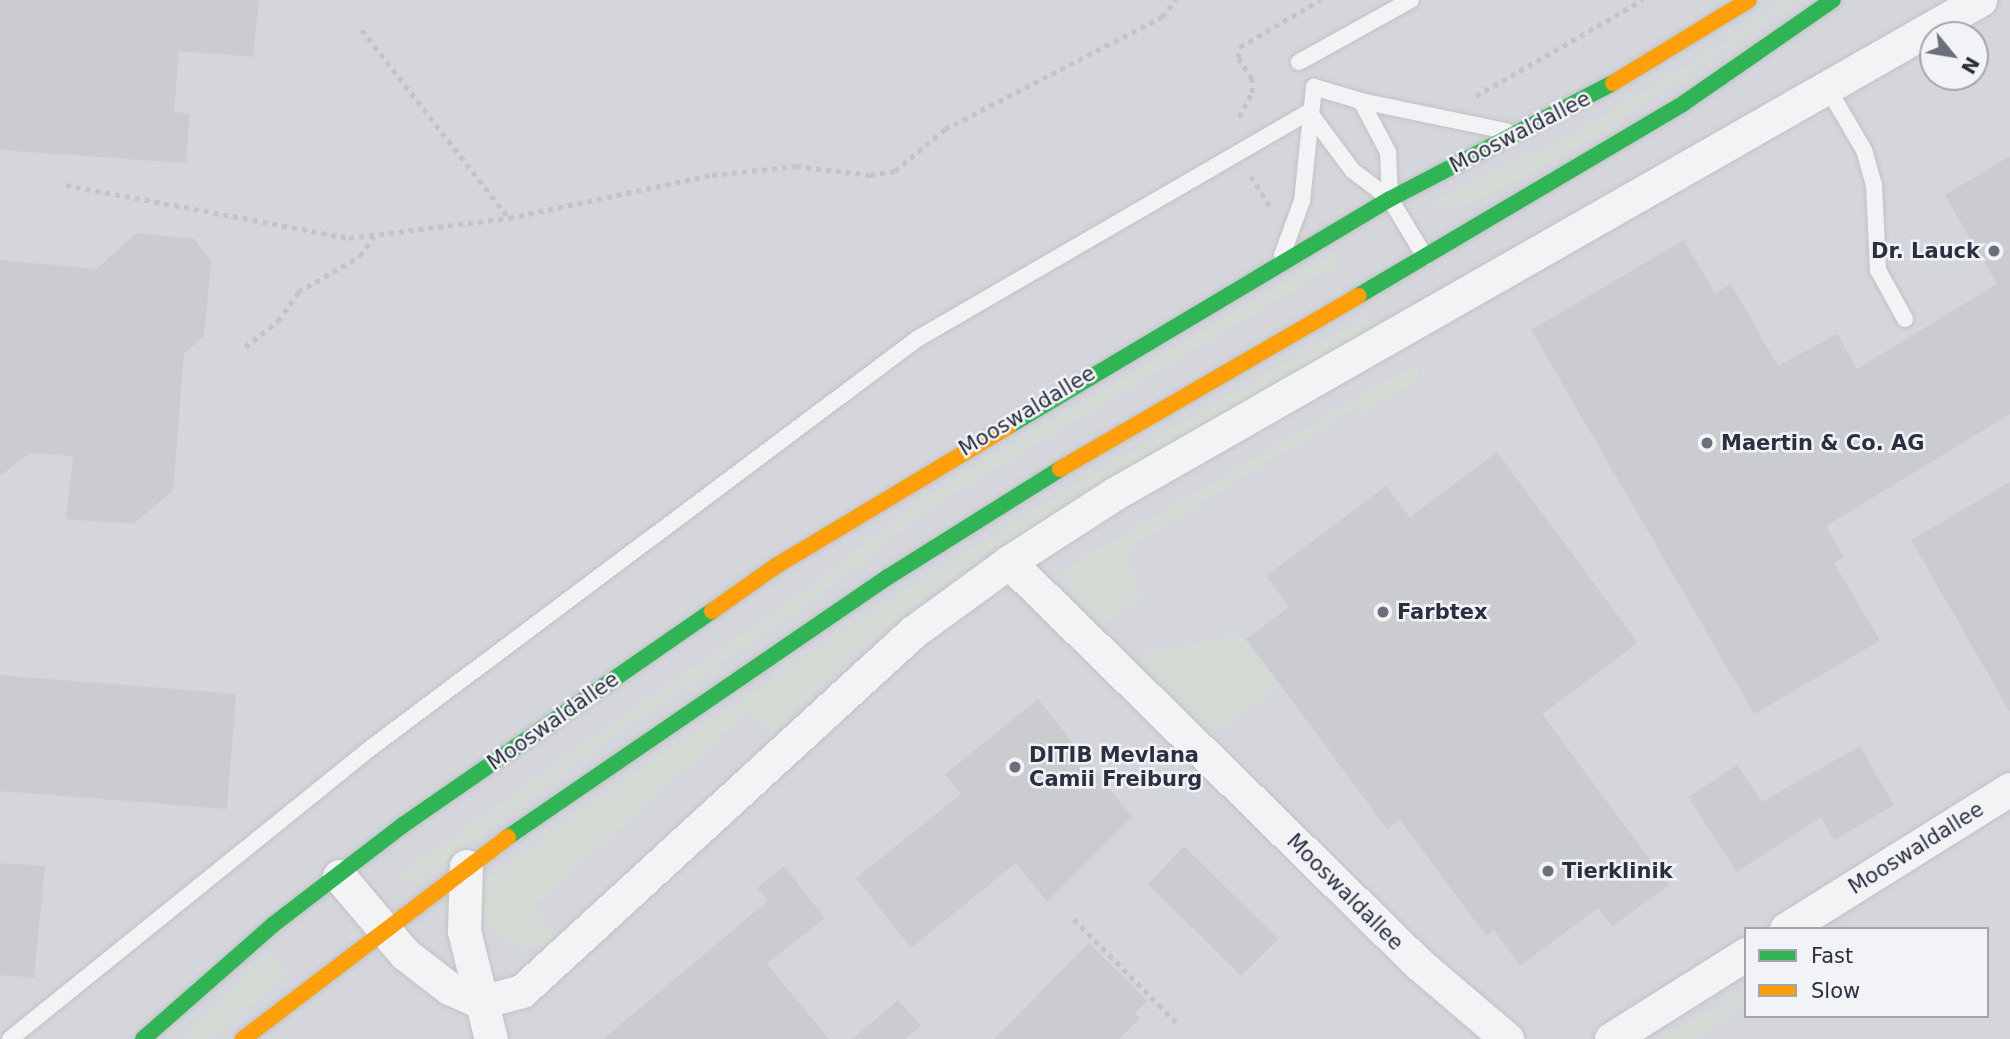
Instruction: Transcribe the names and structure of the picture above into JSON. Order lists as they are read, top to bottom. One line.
{"streets":{"main road":["Mooswaldallee"]},"places":["Dr. Lauck","Maertin & Co. AG","Farbtex","DITIB Mevlana Camii Freiburg","Tierklinik"],"legend":["Fast","Slow"],"north":"bottom right"}
